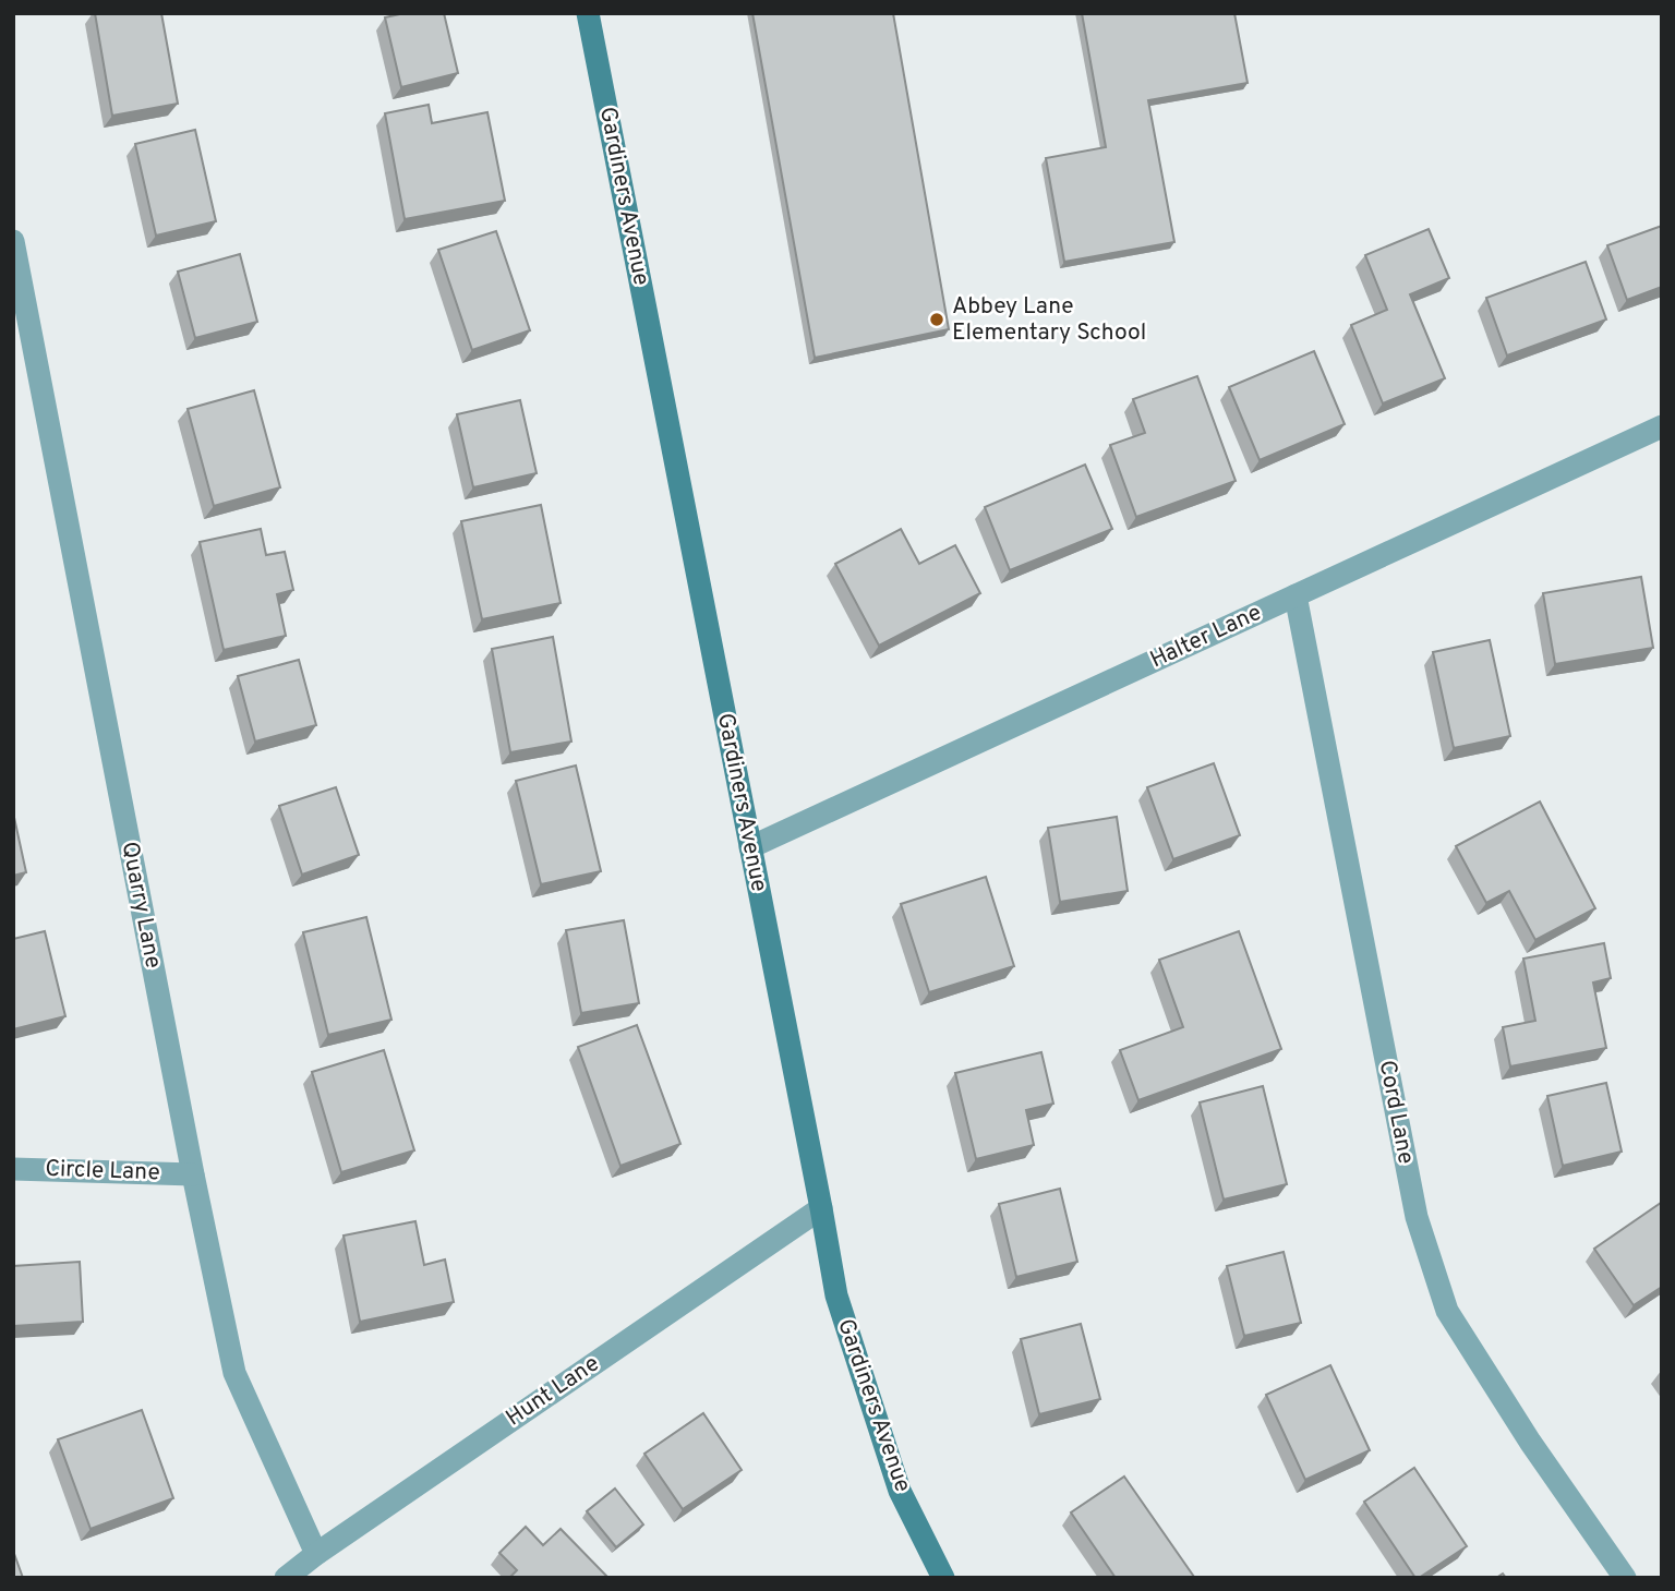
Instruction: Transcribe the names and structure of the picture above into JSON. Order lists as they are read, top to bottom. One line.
{"streets":{"main road":["Gardiners Avenue"],"street":["Halter Lane","Quarry Lane","Cord Lane","Circle Lane","Hunt Lane"]},"crossings":[["Gardiners Avenue","Halter Lane"],["Gardiners Avenue","Hunt Lane"],["Halter Lane","Cord Lane"],["Quarry Lane","Circle Lane"],["Quarry Lane","Hunt Lane"]],"places":["Abbey Lane Elementary School"]}
